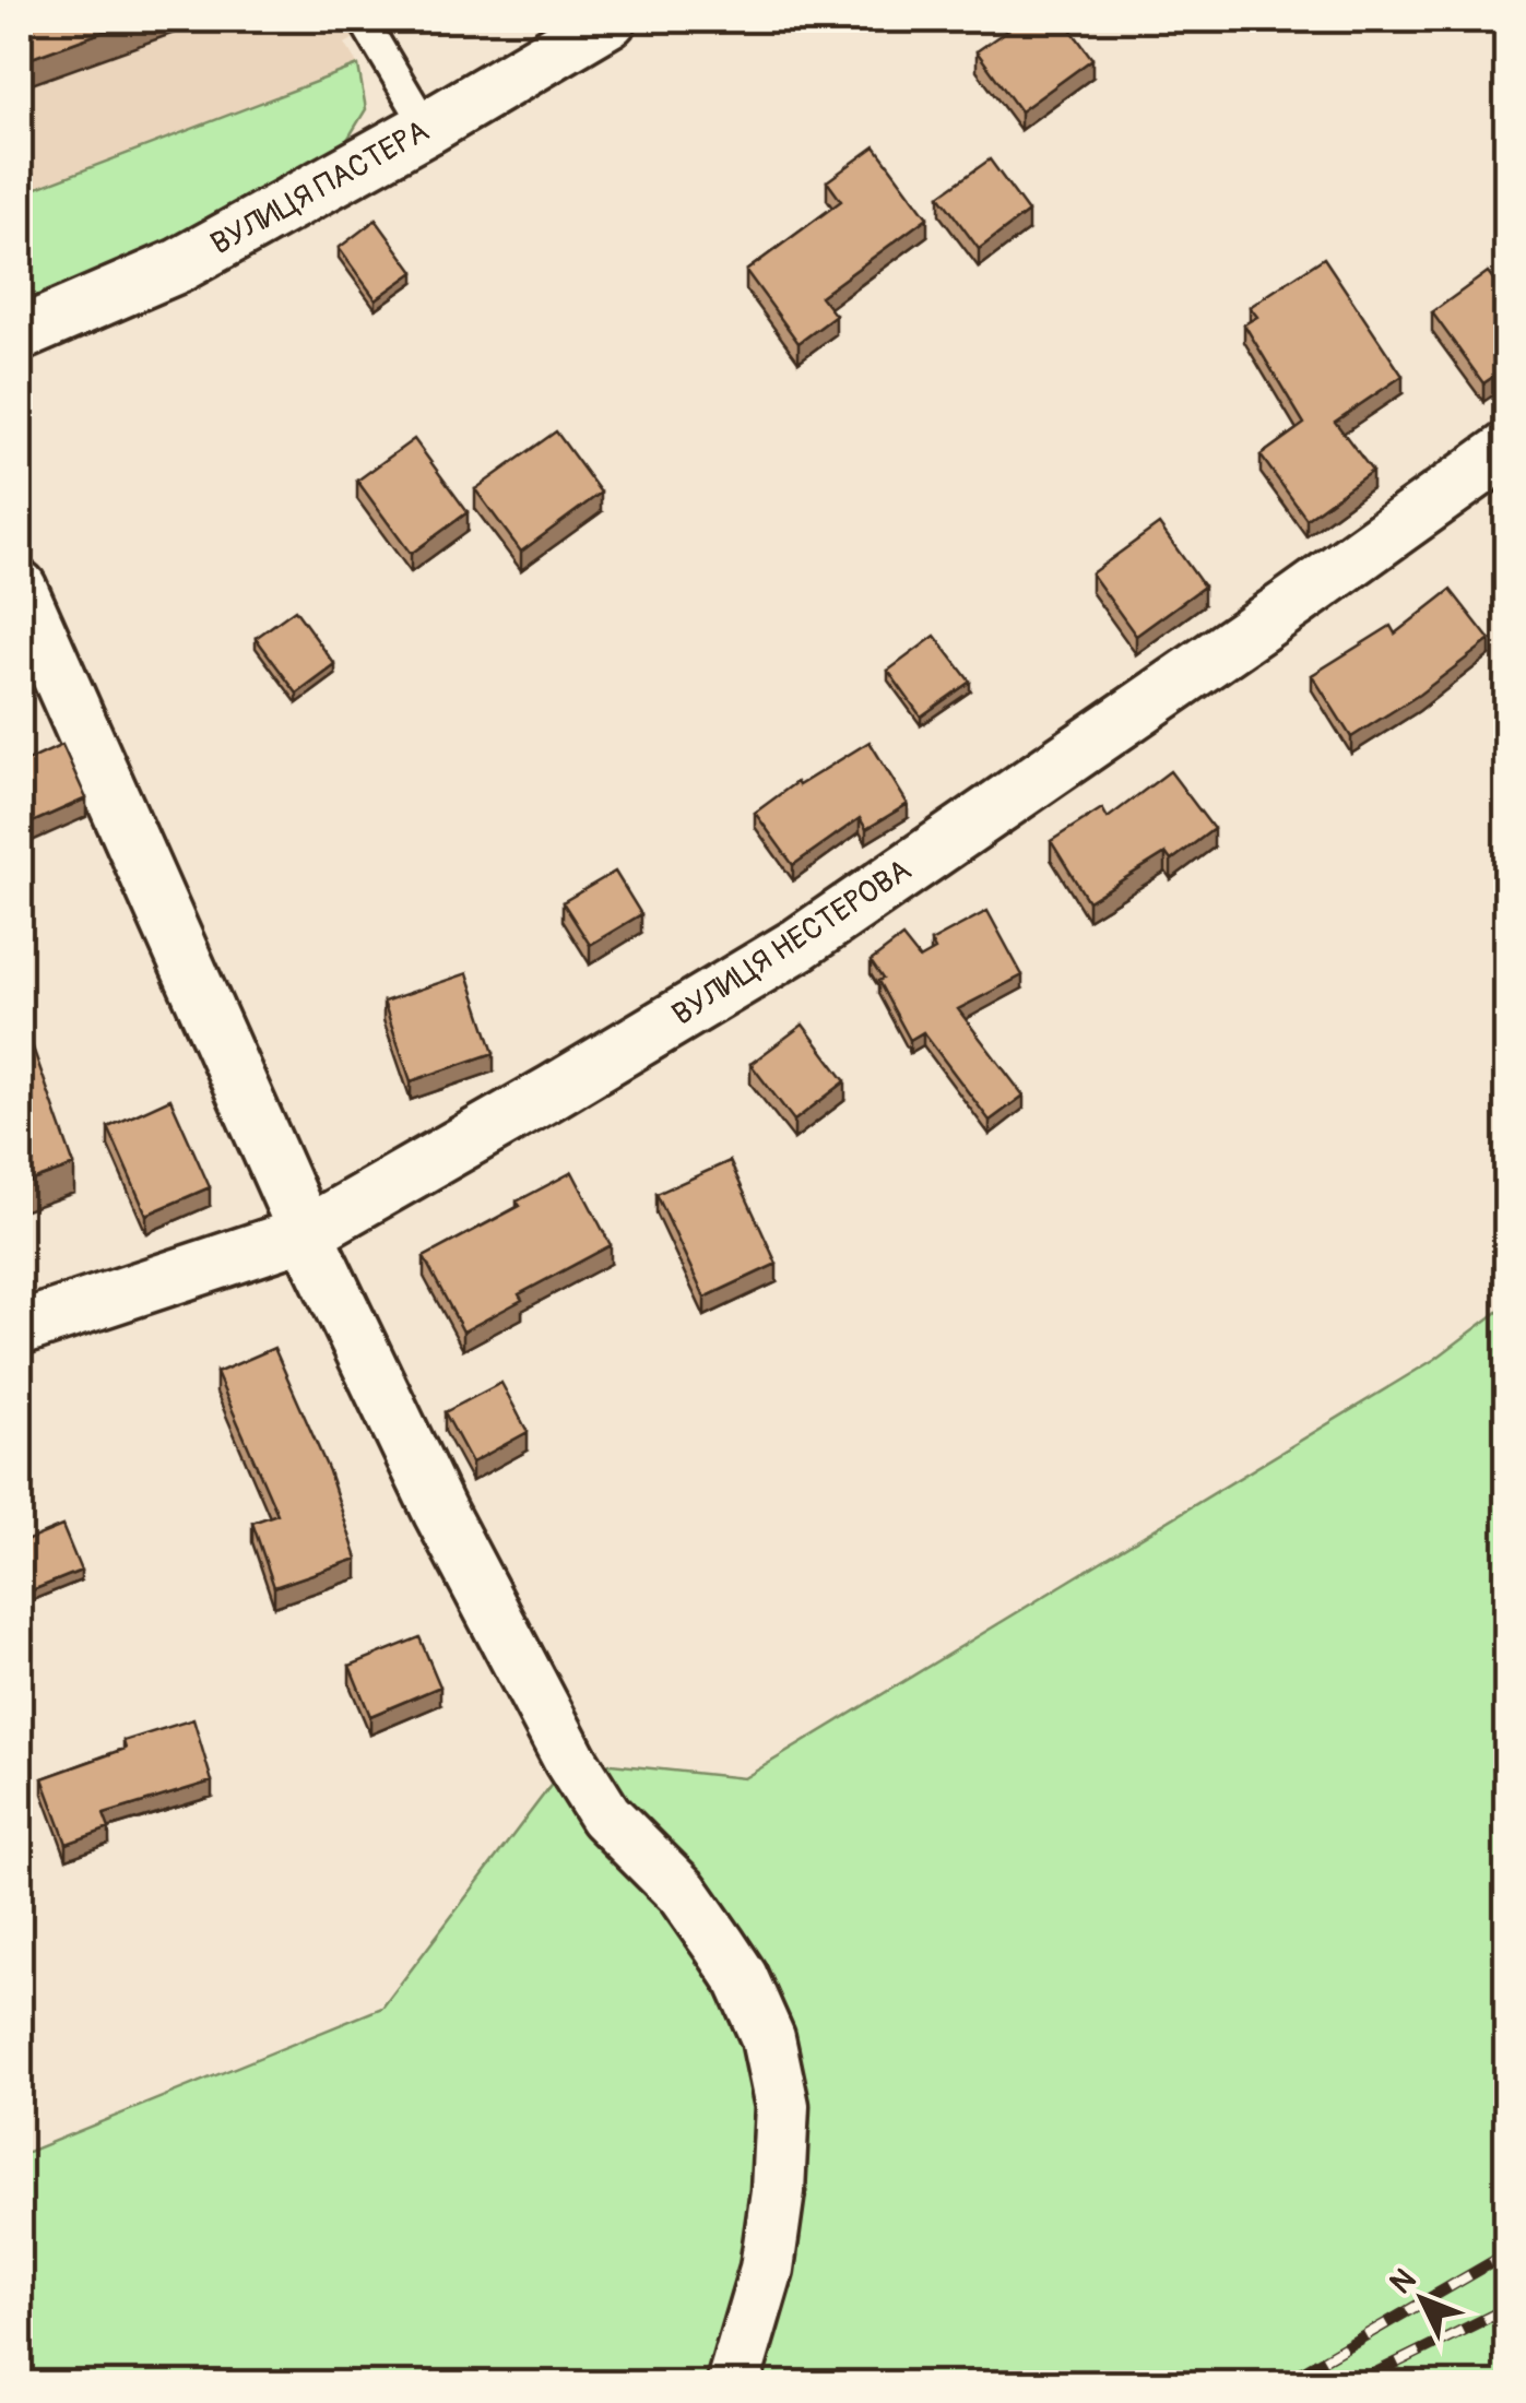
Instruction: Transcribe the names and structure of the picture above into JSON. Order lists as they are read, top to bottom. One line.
{"streets":{"street":["ВУЛИЦЯ ПАСТЕРА","ВУЛИЦЯ НЕСТЕРОВА"]},"north":"top left"}
